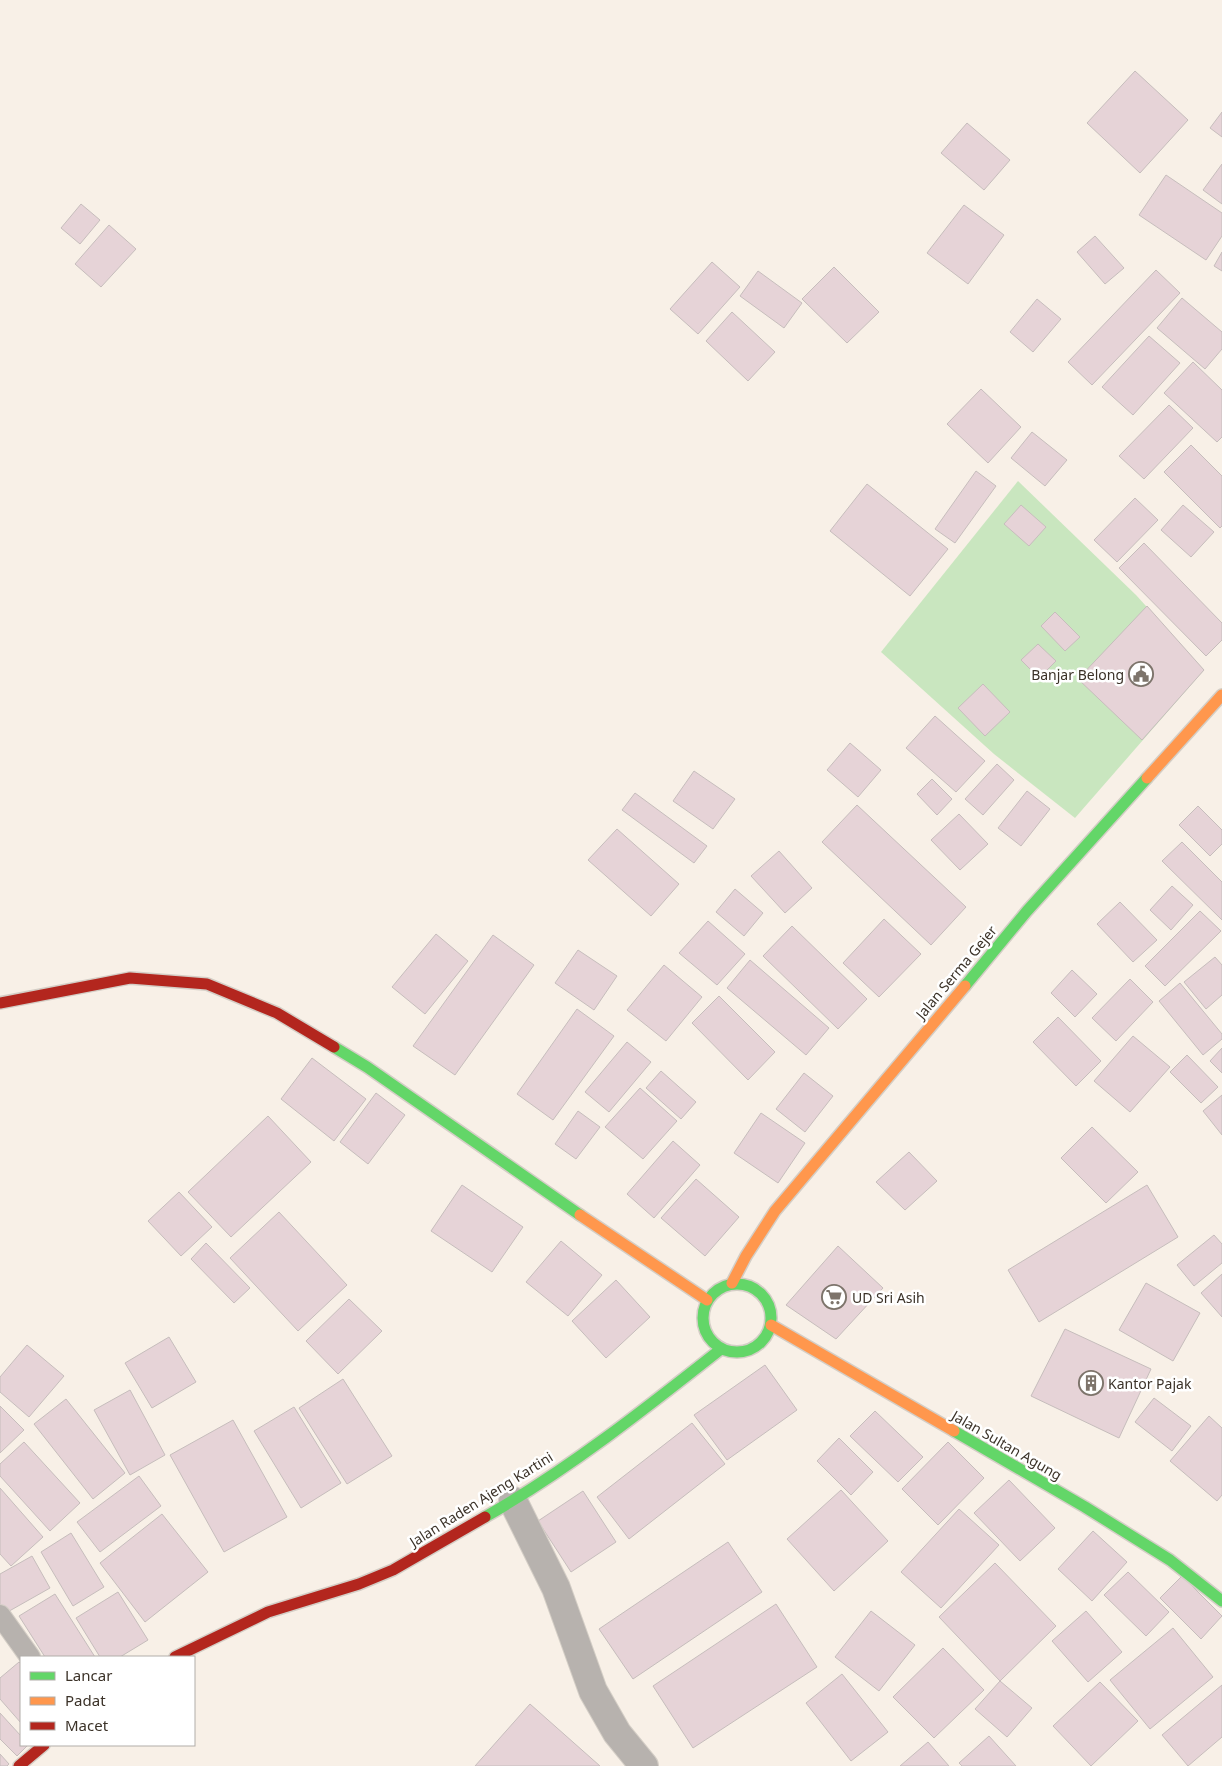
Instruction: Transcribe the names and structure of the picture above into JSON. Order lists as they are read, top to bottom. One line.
{"streets":{"street":["Jalan Serma Gejer","Jalan Sultan Agung","Jalan Raden Ajeng Kartini"]},"crossings":[["Jalan Serma Gejer","Jalan Sultan Agung"],["Jalan Serma Gejer","Jalan Raden Ajeng Kartini"],["Jalan Sultan Agung","Jalan Raden Ajeng Kartini"]],"places":{"public building":["Banjar Belong"],"supermarket":["UD Sri Asih"],"building":["Kantor Pajak"]},"legend":["Lancar","Padat","Macet"]}
